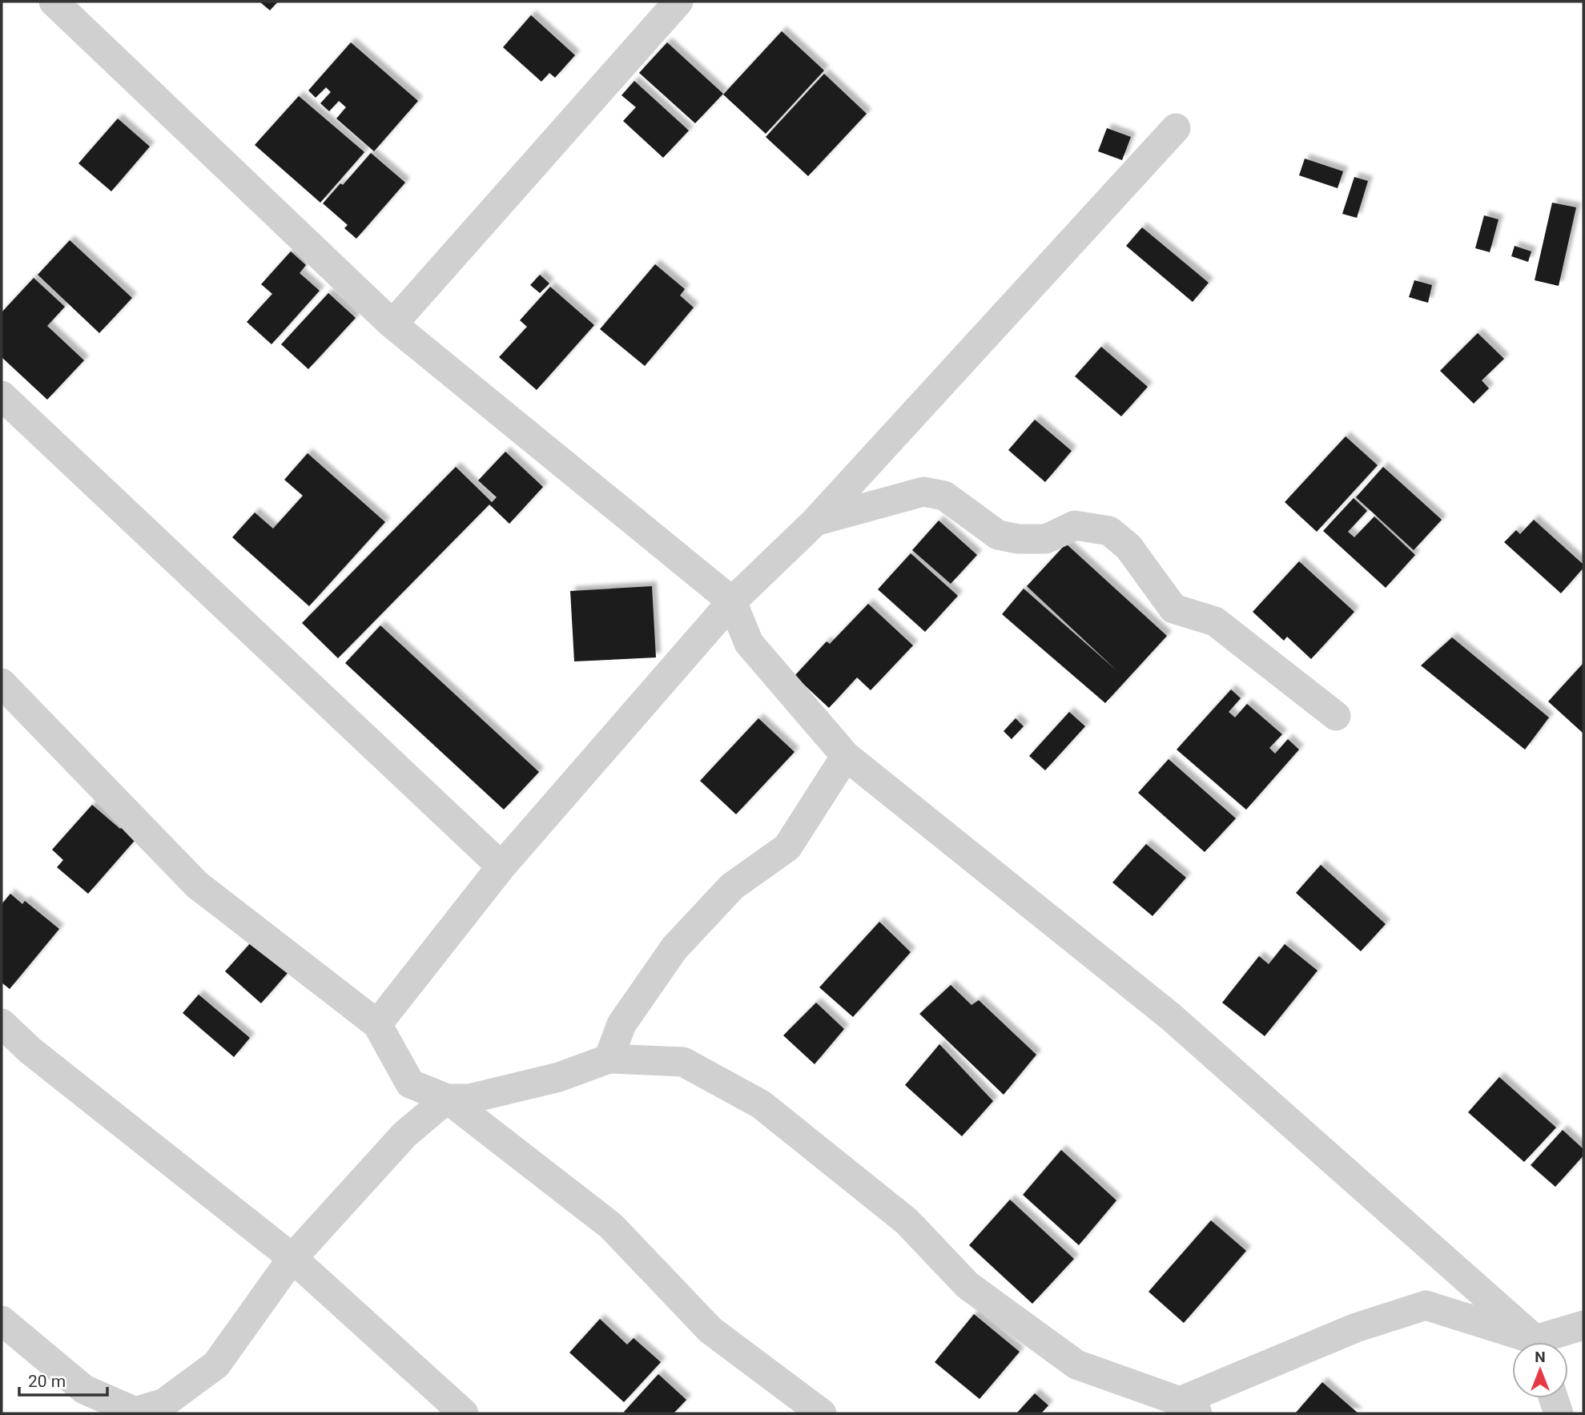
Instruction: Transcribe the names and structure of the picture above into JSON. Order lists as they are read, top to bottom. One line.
{"scale_bar":"20 m","north":"top"}
